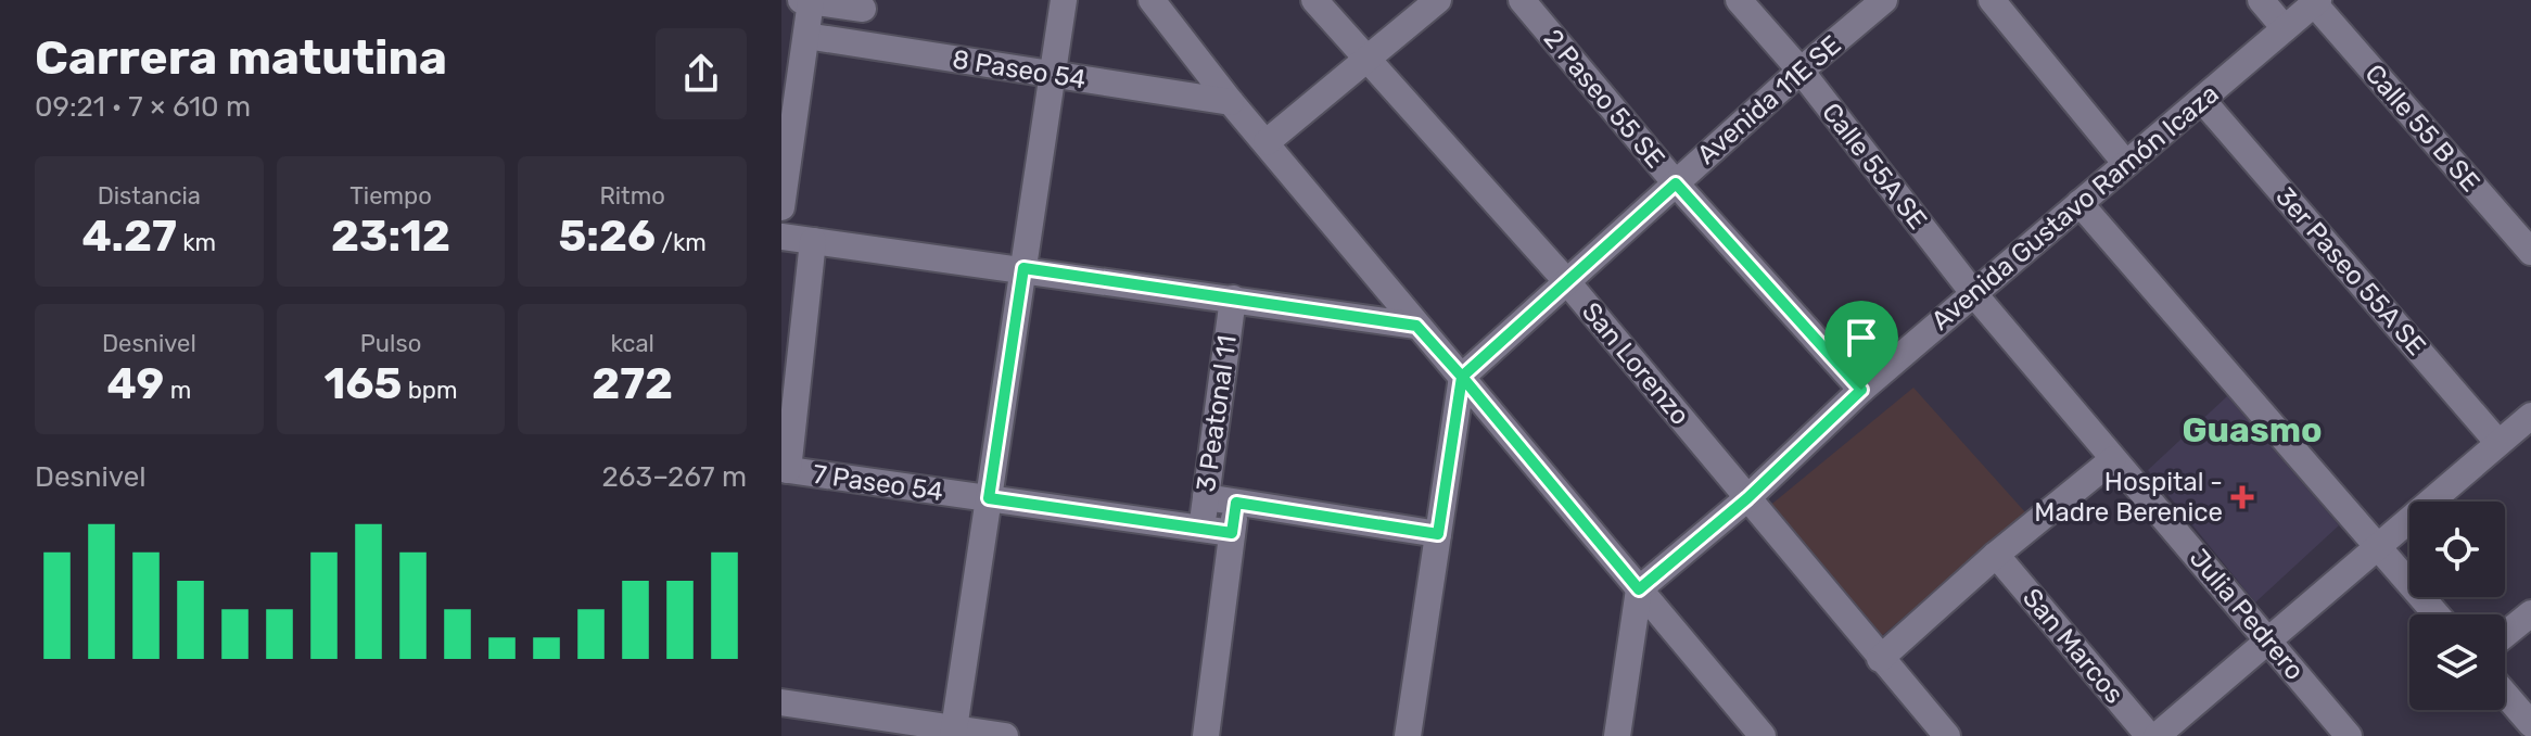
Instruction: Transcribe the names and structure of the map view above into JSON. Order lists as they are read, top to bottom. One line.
{"streets":{"street":["8 Paseo 54","2 Paseo 55 SE","Avenida 11E SE","Calle 55 B SE","Calle 55A SE","Avenida Gustavo Ramón Icaza","3er Paseo 55A SE","San Lorenzo","3 Peatonal 11","7 Paseo 54","Julia Pedrero","San Marcos"]},"crossings":[["2 Paseo 55 SE","Avenida 11E SE"],["2 Paseo 55 SE","Avenida Gustavo Ramón Icaza"],["Avenida 11E SE","Calle 55A SE"],["Avenida 11E SE","San Lorenzo"],["Calle 55 B SE","Avenida Gustavo Ramón Icaza"],["Calle 55A SE","Avenida Gustavo Ramón Icaza"],["Calle 55A SE","Julia Pedrero"],["Avenida Gustavo Ramón Icaza","3er Paseo 55A SE"],["Avenida Gustavo Ramón Icaza","San Lorenzo"],["Avenida Gustavo Ramón Icaza","Julia Pedrero"],["3 Peatonal 11","7 Paseo 54"]],"districts":["Guasmo"],"places":{"health":["Hospital - Madre Berenice"]},"page":{"heading":["Carrera matutina","09:21 · 7 × 610 m"],"stats":[["Distancia","4.27 km"],["Tiempo","23:12"],["Ritmo","5:26 /km"],["Desnivel","49 m"],["Pulso","165 bpm"],["kcal","272"]],"chart":["Desnivel","263–267 m"]}}
